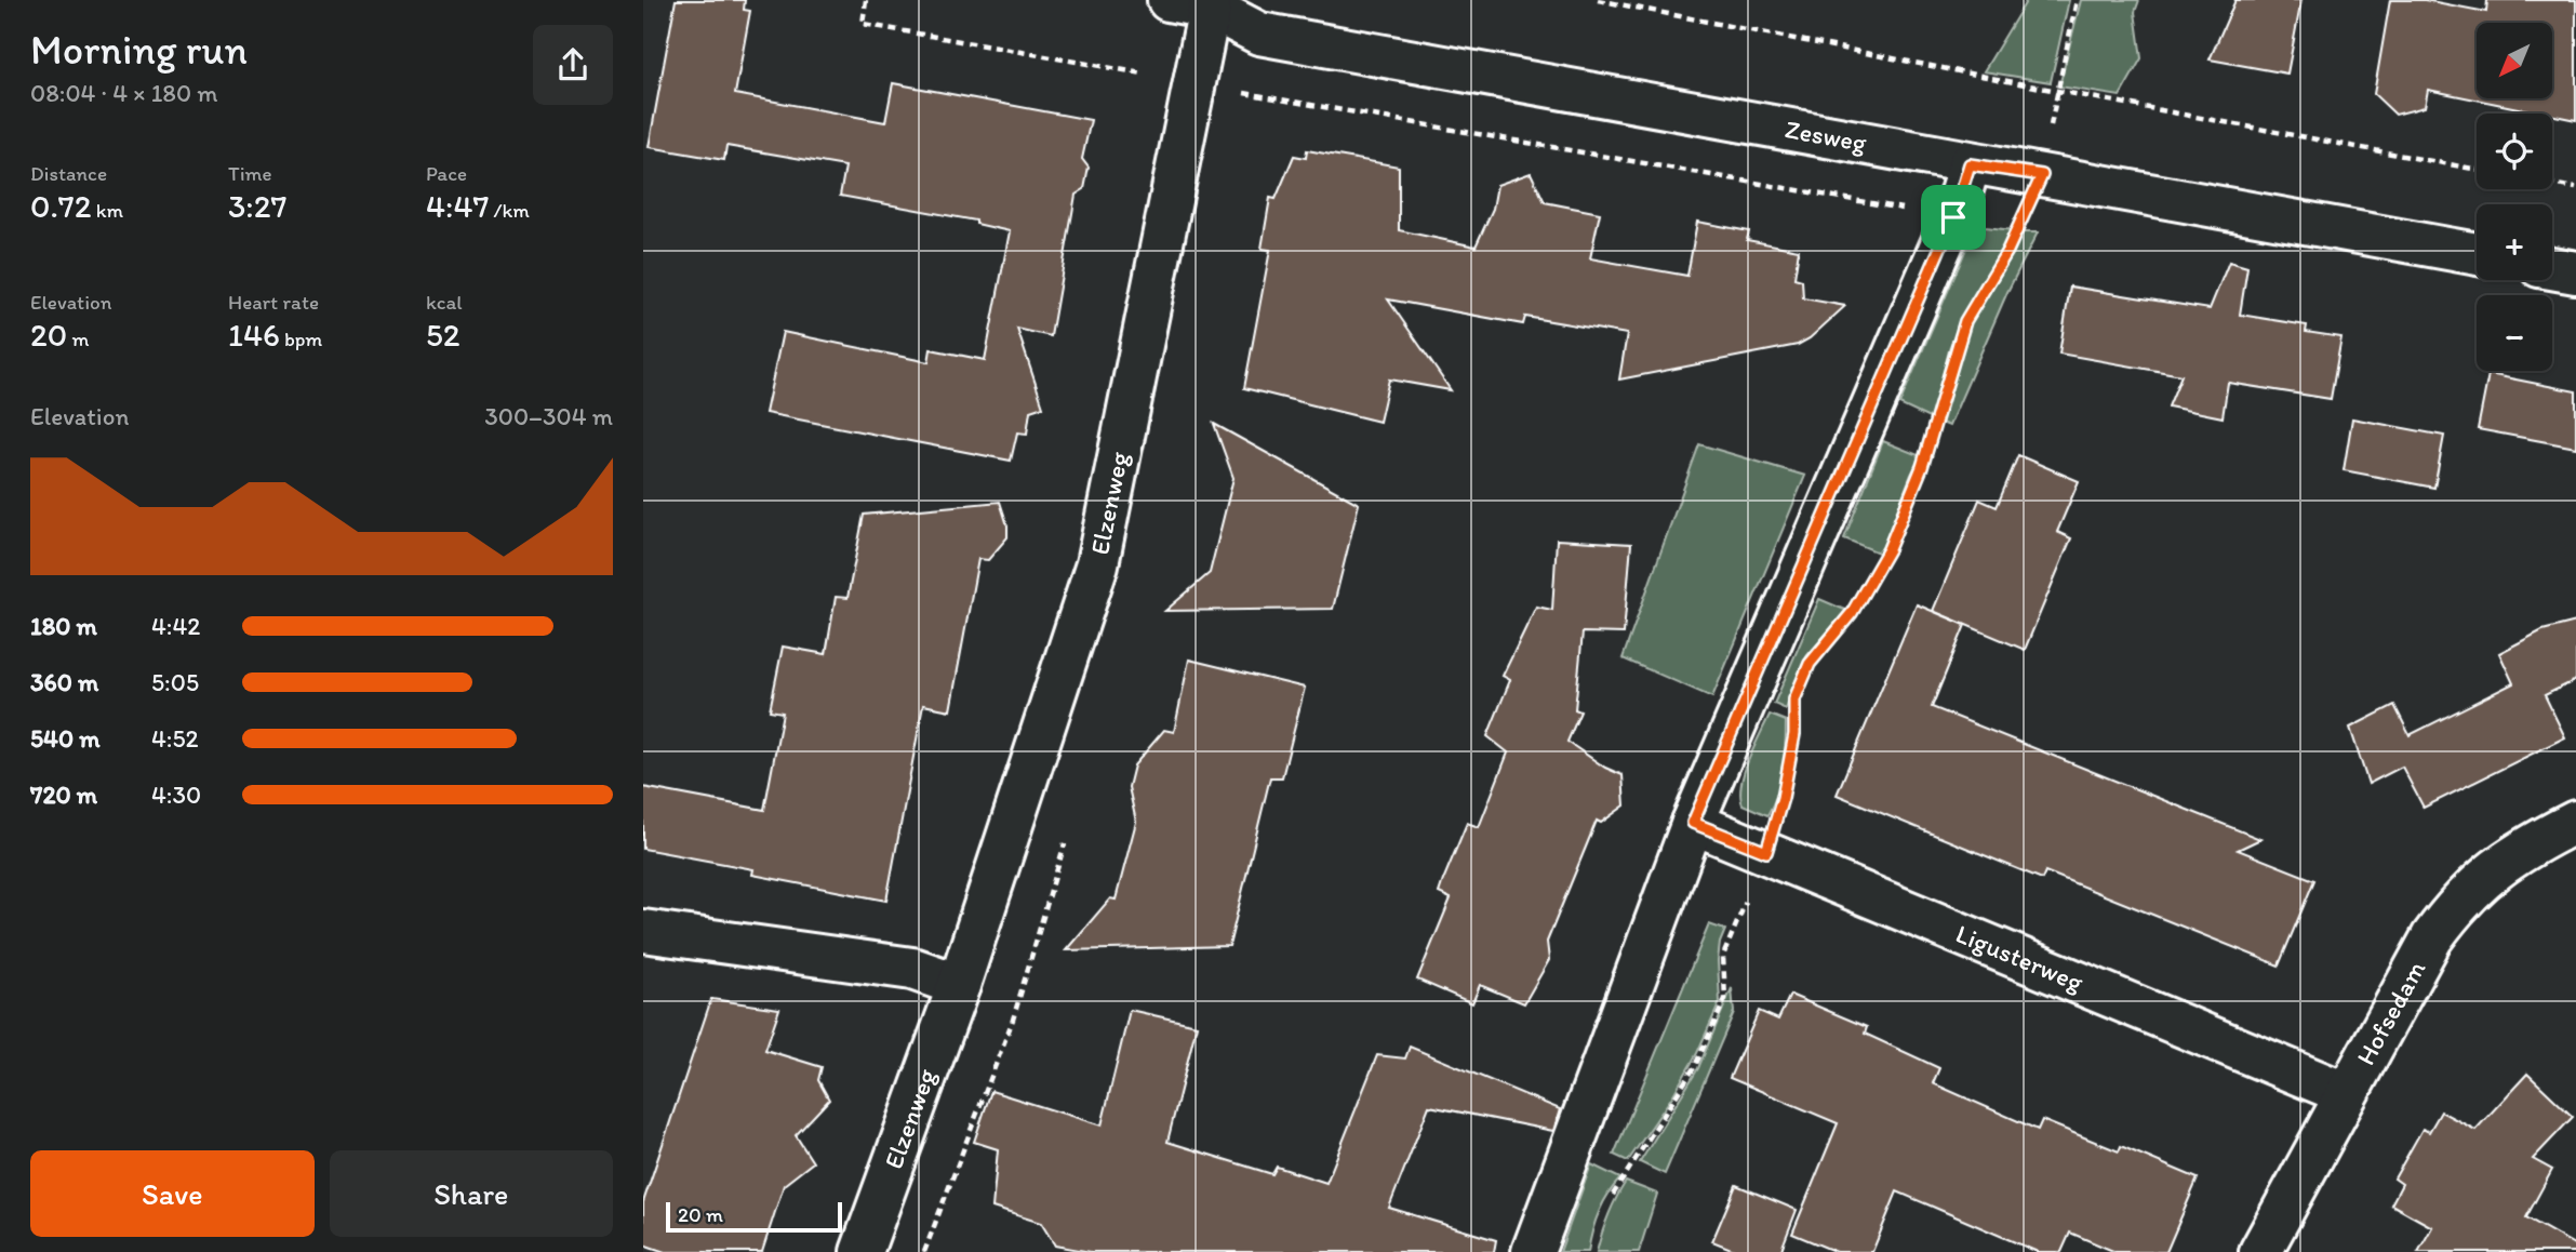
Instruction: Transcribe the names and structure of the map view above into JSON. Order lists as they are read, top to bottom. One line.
{"streets":{"street":["Zesweg","Elzenweg","Ligusterweg","Hofsedam"]},"crossings":[["Zesweg","Elzenweg"],["Ligusterweg","Hofsedam"]],"scale_bar":"20 m","north":"bottom left","page":{"heading":["Morning run","08:04 · 4 × 180 m"],"map_buttons":["+","−"],"stats":[["Distance","0.72 km"],["Time","3:27"],["Pace","4:47 /km"],["Elevation","20 m"],["Heart rate","146 bpm"],["kcal","52"]],"chart":["Elevation","300–304 m"],"list":[{"name":"180 m","note":"4:42"},{"name":"360 m","note":"5:05"},{"name":"540 m","note":"4:52"},{"name":"720 m","note":"4:30"}],"buttons":["Save","Share"],"scale":"20 m"}}
